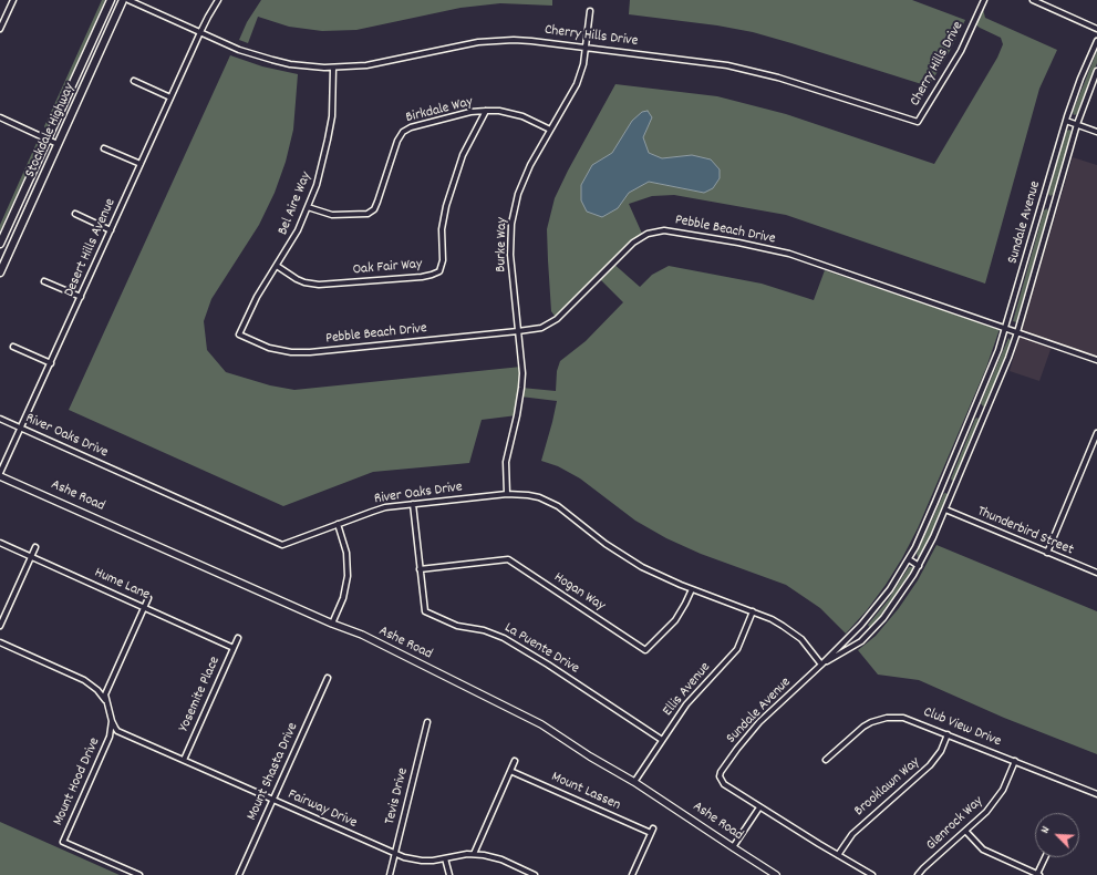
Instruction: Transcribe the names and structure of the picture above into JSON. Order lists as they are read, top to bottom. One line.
{"streets":{"main road":["Stockdale Highway"],"street":["Cherry Hills Drive","Birkdale Way","Bel Aire Way","Sundale Avenue","Pebble Beach Drive","Burke Way","Desert Hills Avenue","Oak Fair Way","River Oaks Drive","Ashe Road","Thunderbird Street","Hume Lane","Hogan Way","La Puente Drive","Ellis Avenue","Yosemite Place","Club View Drive","Mount Shasta Drive","Mount Hood Drive","Brooklawn Way","Mount Lassen","Tevis Drive","Fairway Drive","Glenrock Way"]},"crossings":[["Cherry Hills Drive","Bel Aire Way"],["Cherry Hills Drive","Burke Way"],["Cherry Hills Drive","Desert Hills Avenue"],["Birkdale Way","Bel Aire Way"],["Birkdale Way","Burke Way"],["Birkdale Way","Oak Fair Way"],["Bel Aire Way","Pebble Beach Drive"],["Bel Aire Way","Oak Fair Way"],["Sundale Avenue","Pebble Beach Drive"],["Sundale Avenue","River Oaks Drive"],["Sundale Avenue","Thunderbird Street"],["Pebble Beach Drive","Burke Way"],["Burke Way","River Oaks Drive"],["Desert Hills Avenue","River Oaks Drive"],["Desert Hills Avenue","Ashe Road"],["River Oaks Drive","Hogan Way"],["River Oaks Drive","La Puente Drive"],["River Oaks Drive","Ellis Avenue"],["Ashe Road","Ellis Avenue"],["Hume Lane","Yosemite Place"],["Hume Lane","Mount Hood Drive"],["Hogan Way","La Puente Drive"],["La Puente Drive","Ellis Avenue"],["Yosemite Place","Fairway Drive"],["Club View Drive","Brooklawn Way"],["Club View Drive","Glenrock Way"],["Mount Shasta Drive","Fairway Drive"],["Mount Hood Drive","Fairway Drive"],["Tevis Drive","Fairway Drive"]],"north":"top left"}
